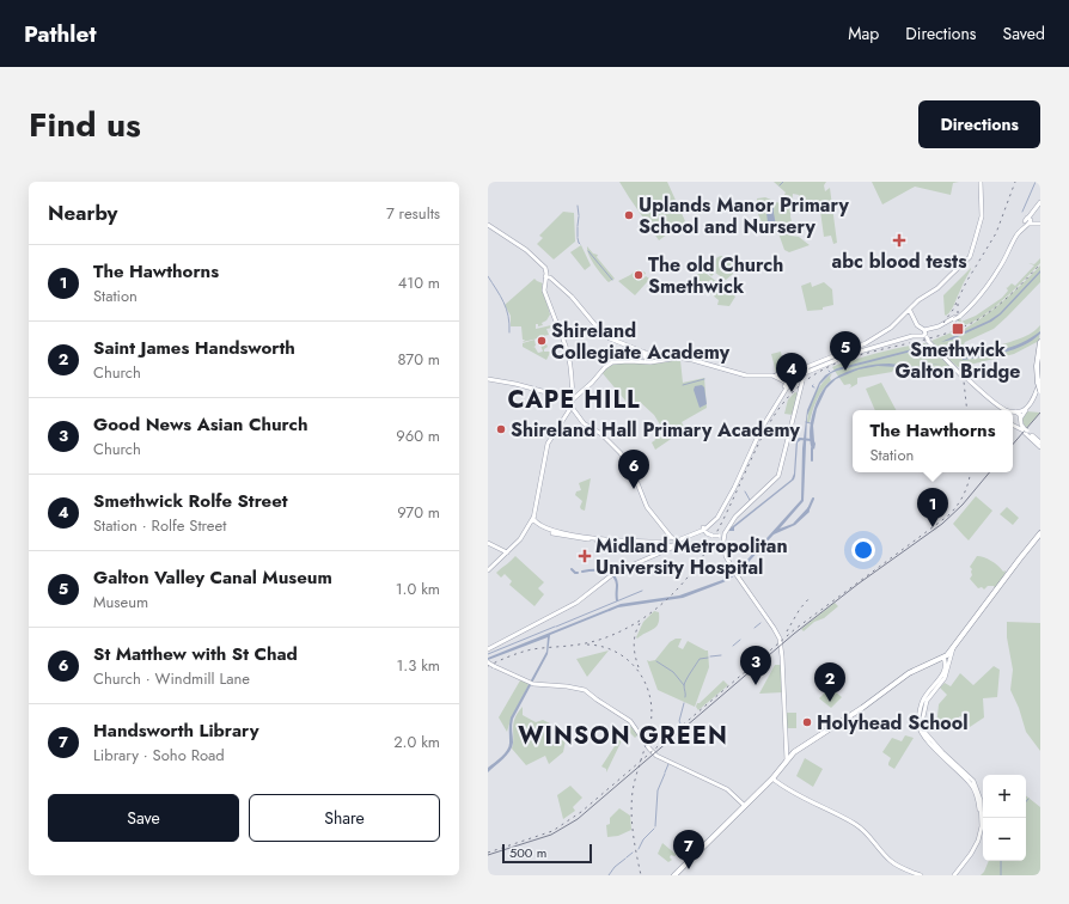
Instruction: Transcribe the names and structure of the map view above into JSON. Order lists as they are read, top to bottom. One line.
{"districts":["CAPE HILL","WINSON GREEN"],"places":{"other":["Uplands Manor Primary School and Nursery","The old Church Smethwick","Shireland Collegiate Academy","Shireland Hall Primary Academy","Holyhead School"],"health":["abc blood tests","Midland Metropolitan University Hospital"],"transit":["Smethwick Galton Bridge"]},"scale_bar":"500 m","page":{"header":"Pathlet","nav":["Map","Directions","Saved"],"title":"Find us","buttons":["Directions",["Save","Share"]],"heading":["Nearby","7 results"],"list":[{"mark":"1","name":"The Hawthorns","note":"Station","value":"410 m"},{"mark":"2","name":"Saint James Handsworth","note":"Church","value":"870 m"},{"mark":"3","name":"Good News Asian Church","note":"Church","value":"960 m"},{"mark":"4","name":"Smethwick Rolfe Street","note":"Station · Rolfe Street","value":"970 m"},{"mark":"5","name":"Galton Valley Canal Museum","note":"Museum","value":"1.0 km"},{"mark":"6","name":"St Matthew with St Chad","note":"Church · Windmill Lane","value":"1.3 km"},{"mark":"7","name":"Handsworth Library","note":"Library · Soho Road","value":"2.0 km"}],"pins":["5","4","6","1","3","2","7"],"popup":["The Hawthorns","Station"],"map_buttons":["+","−"],"scale":"500 m"}}
